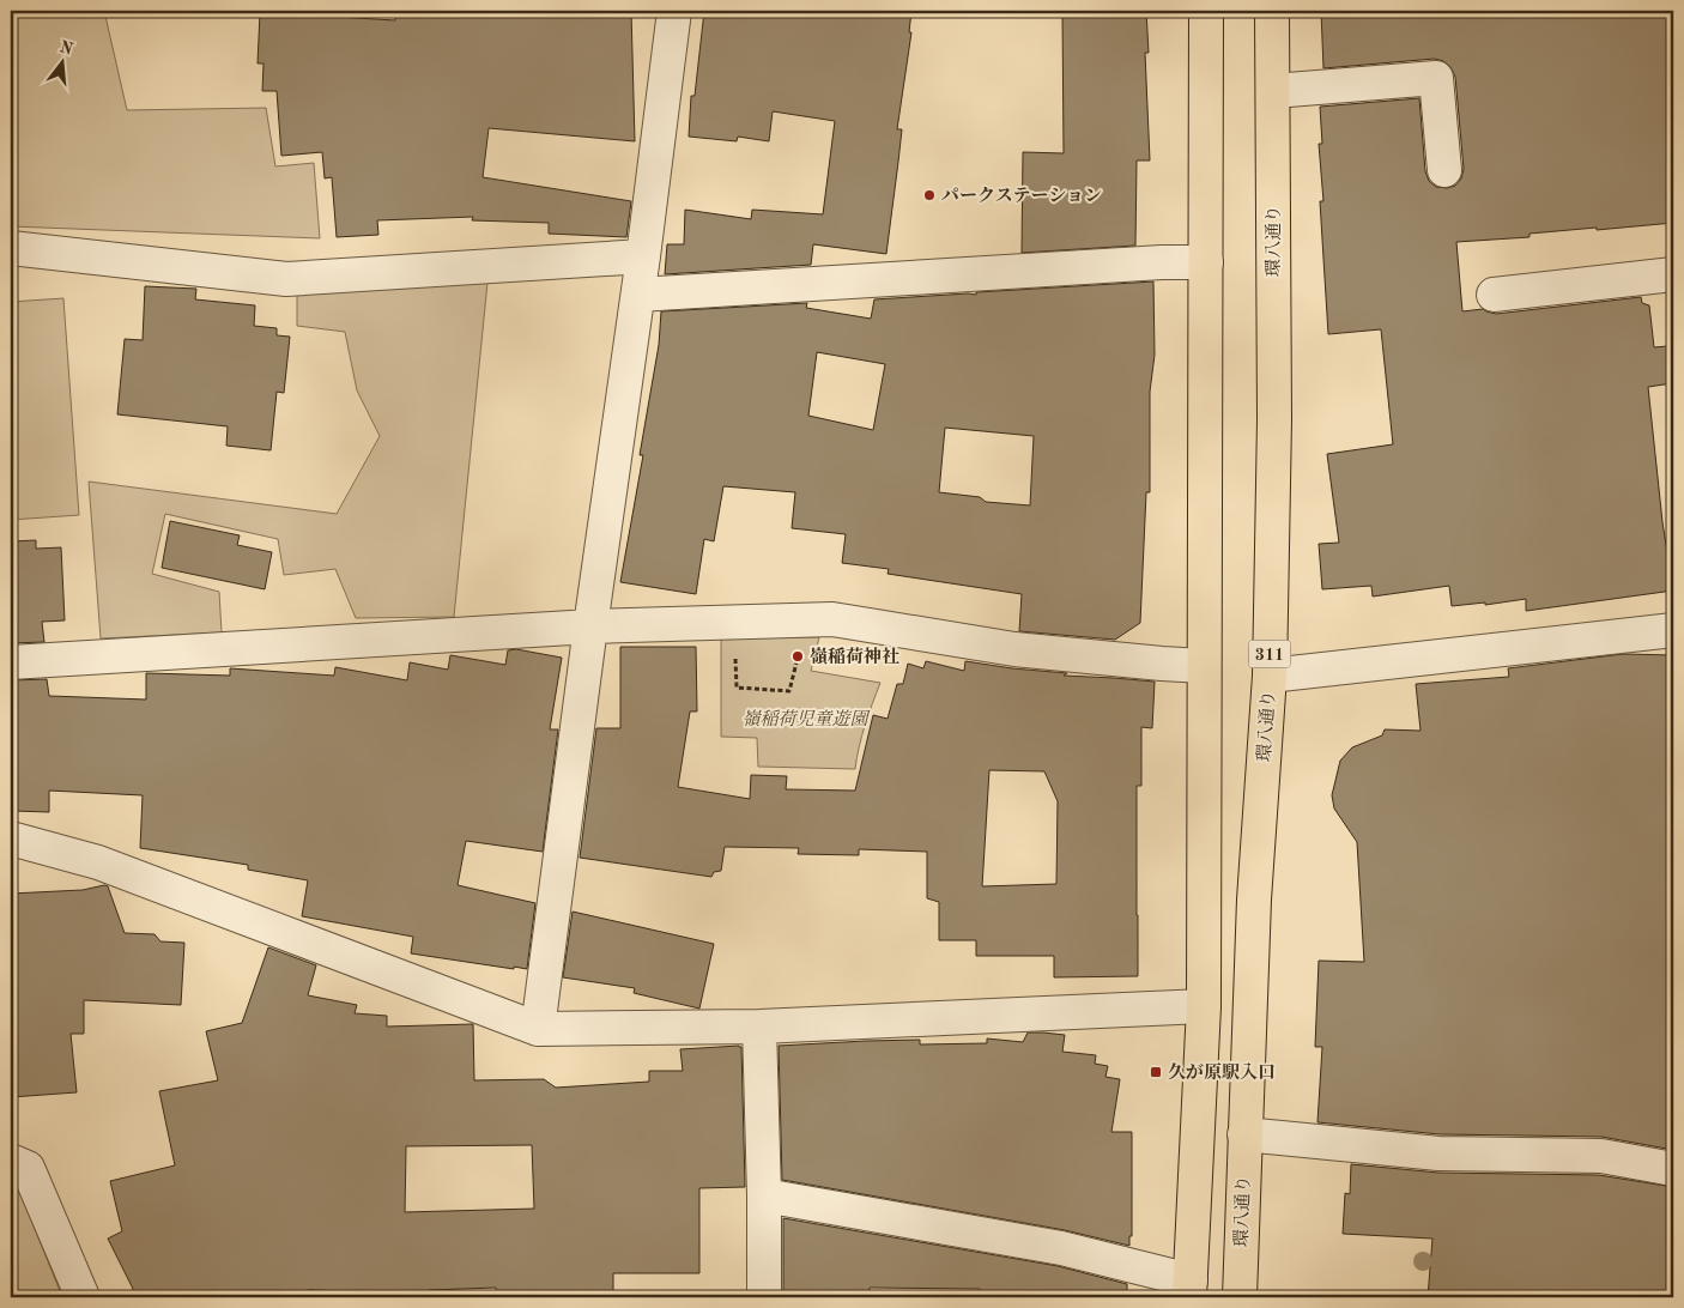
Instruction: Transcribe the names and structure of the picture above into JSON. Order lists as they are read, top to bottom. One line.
{"streets":{"main road":["環八通り","311"]},"parks":["嶺稲荷児童遊園"],"places":{"other":["パークステーション","嶺稲荷神社"],"transit":["久が原駅入口"]},"north":"top"}
